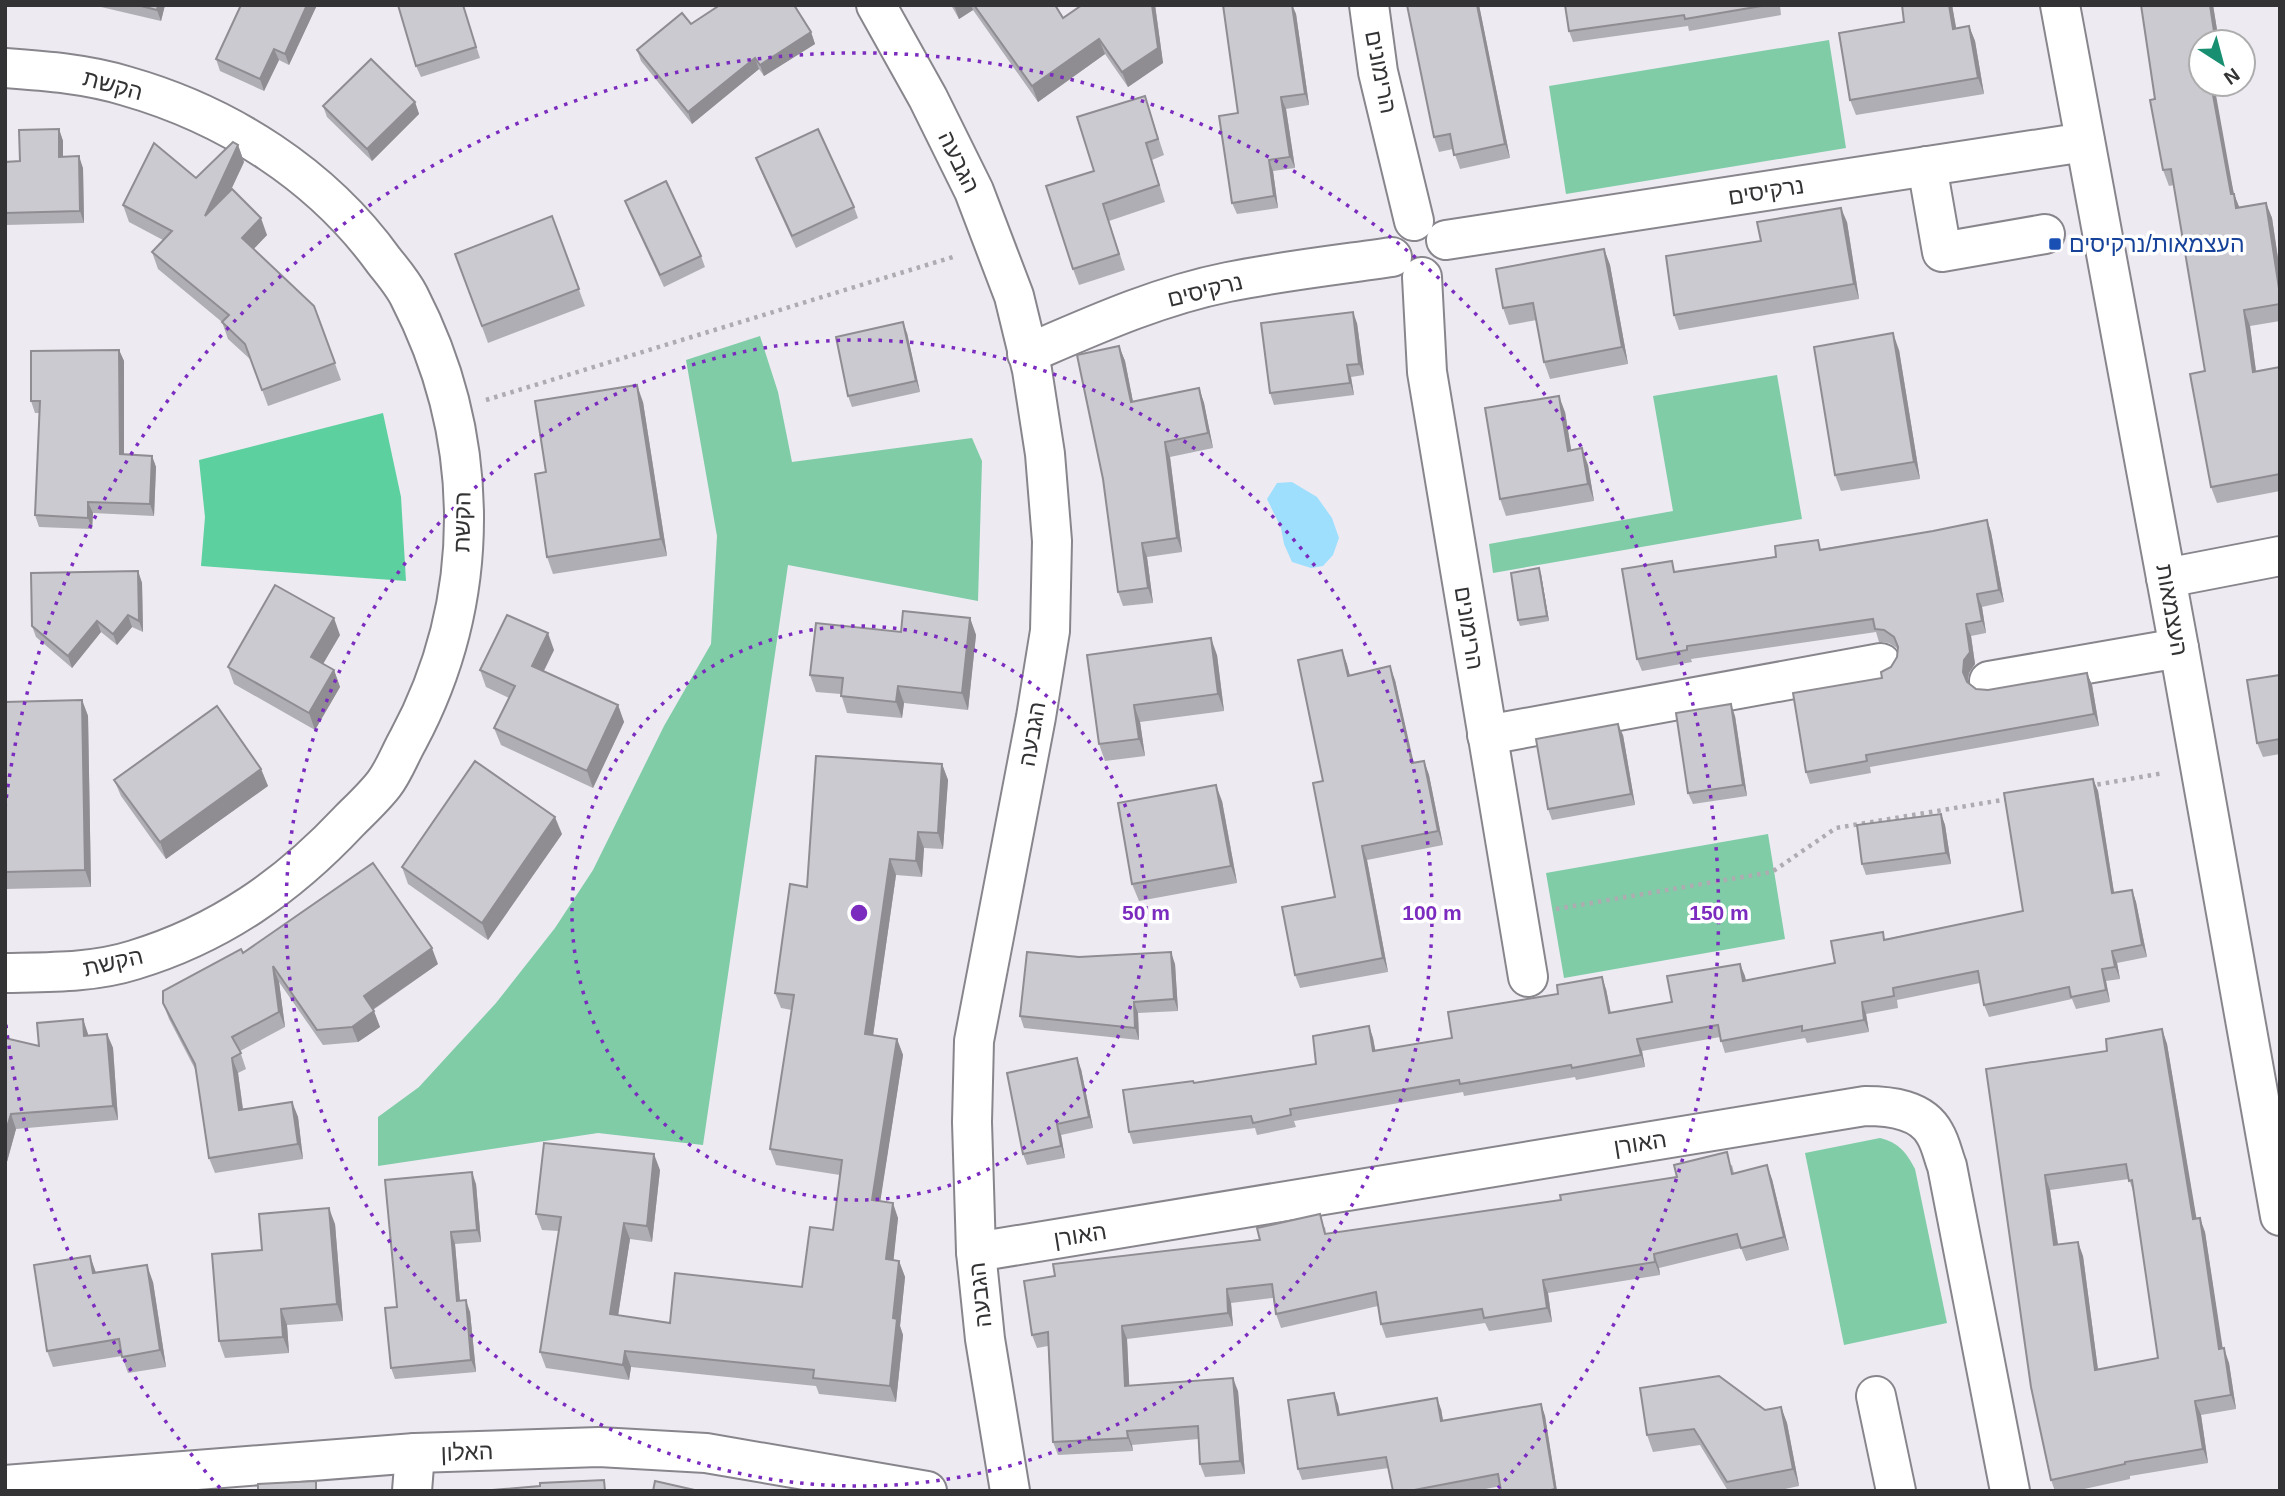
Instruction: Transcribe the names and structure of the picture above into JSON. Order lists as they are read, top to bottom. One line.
{"streets":{"street":["הרימונים","הקשת","הגבעה","נרקיסים","העצמאות","האורן","האלון"]},"crossings":[["הרימונים","נרקיסים"],["הגבעה","נרקיסים"],["הגבעה","האורן"],["נרקיסים","העצמאות"]],"places":{"transit":["העצמאות/נרקיסים"]},"north":"bottom right","rings":["50 m","100 m","150 m"]}
